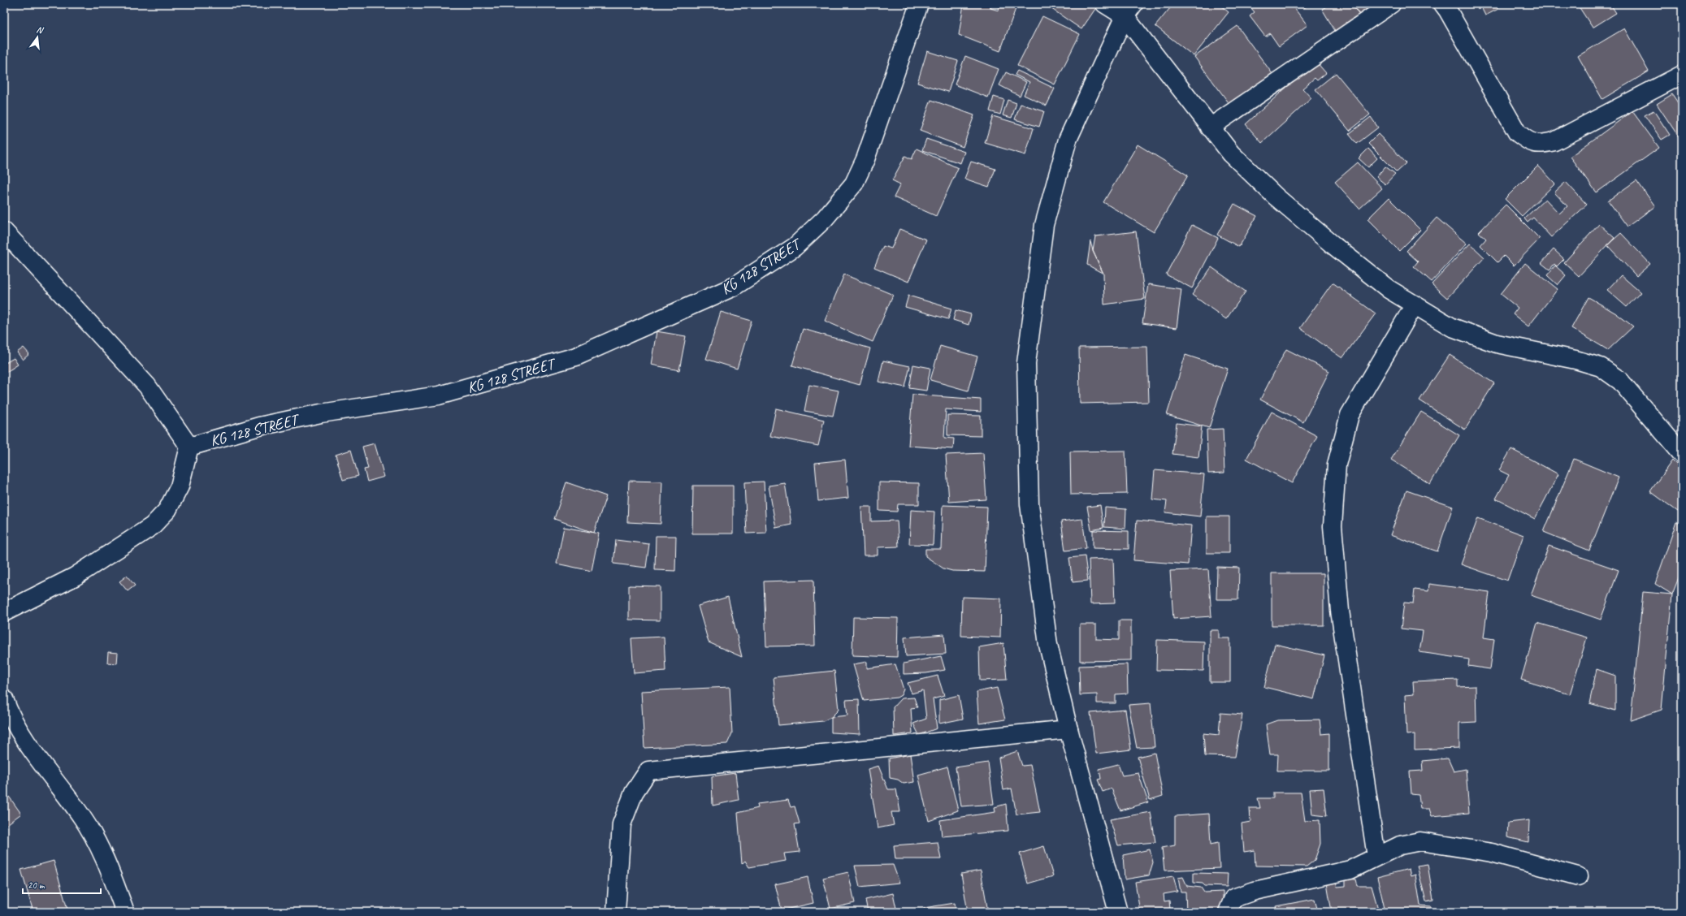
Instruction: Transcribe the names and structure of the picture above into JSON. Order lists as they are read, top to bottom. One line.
{"streets":{"street":["KG 128 STREET"]},"scale_bar":"20 m","north":"top"}
